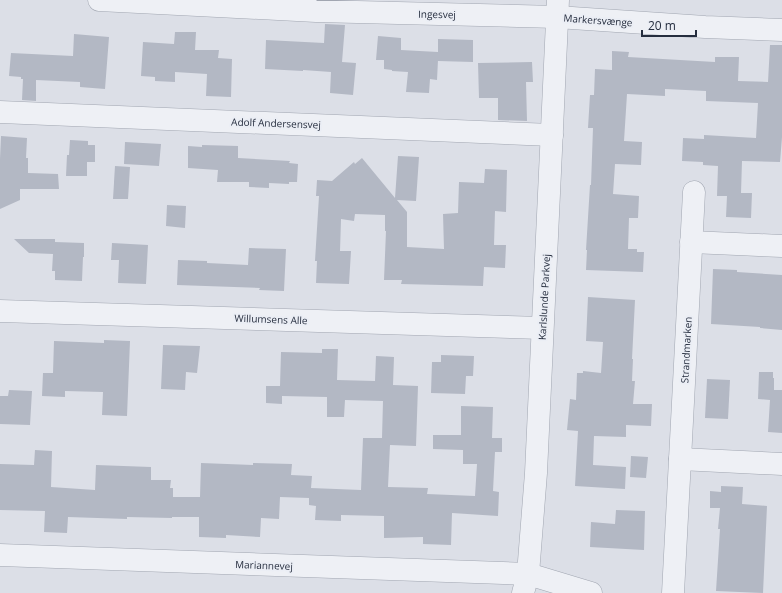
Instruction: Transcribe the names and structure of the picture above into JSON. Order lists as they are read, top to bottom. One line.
{"streets":{"street":["Ingesvej","Markersvænge","Adolf Andersensvej","Karlslunde Parkvej","Willumsens Alle","Strandmarken","Mariannevej"]},"crossings":[["Ingesvej","Markersvænge"],["Ingesvej","Karlslunde Parkvej"],["Markersvænge","Karlslunde Parkvej"],["Adolf Andersensvej","Karlslunde Parkvej"],["Karlslunde Parkvej","Willumsens Alle"],["Karlslunde Parkvej","Mariannevej"]],"scale_bar":"20 m"}
